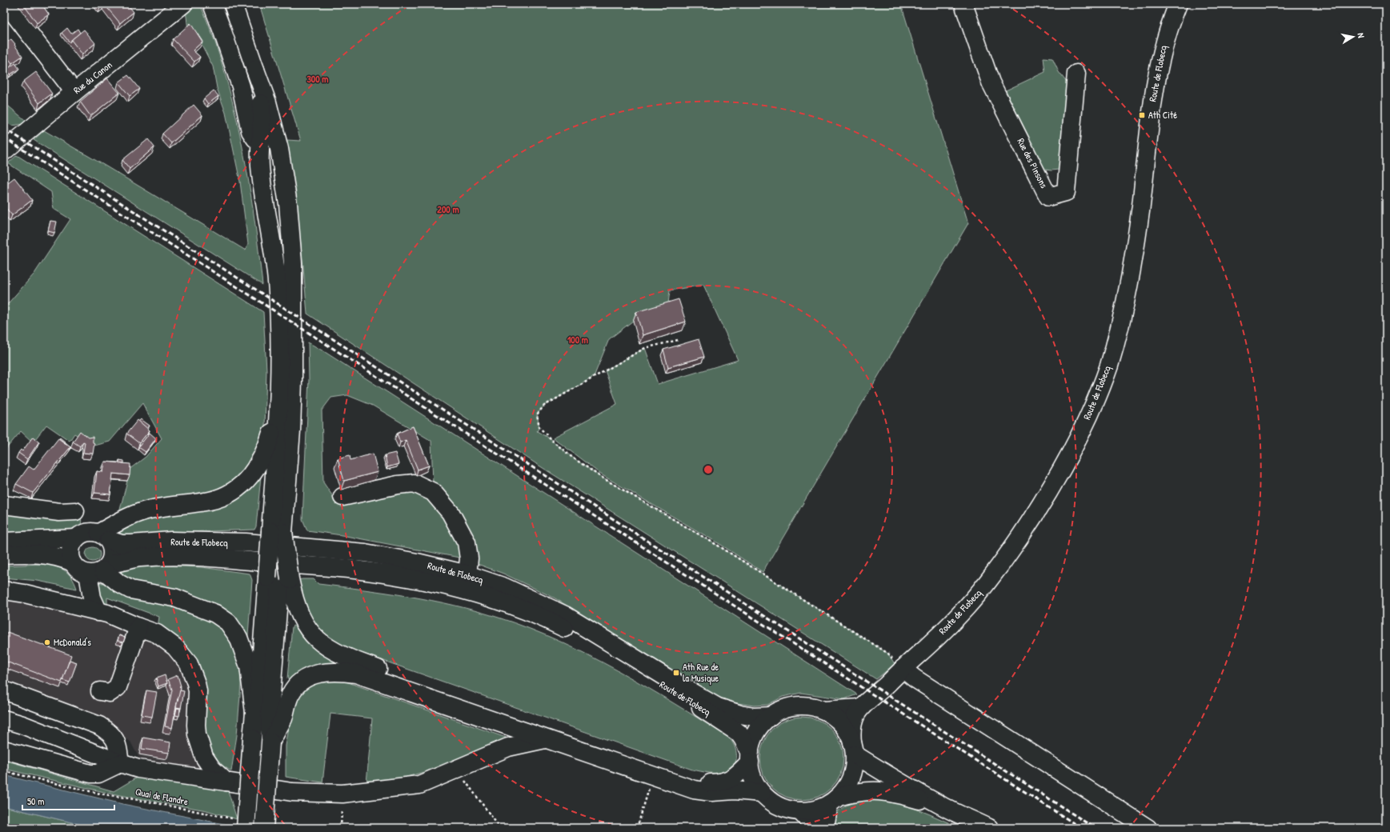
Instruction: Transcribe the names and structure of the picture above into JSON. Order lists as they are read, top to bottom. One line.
{"streets":{"main road":["Route de Flobecq","Rue du Canon","Rue des Pinsons"],"path":["Quai de Flandre"]},"places":{"transit":["Ath Cité","Ath Rue de la Musique"],"other":["McDonald's"]},"scale_bar":"50 m","north":"right","rings":["300 m","200 m","100 m"]}
